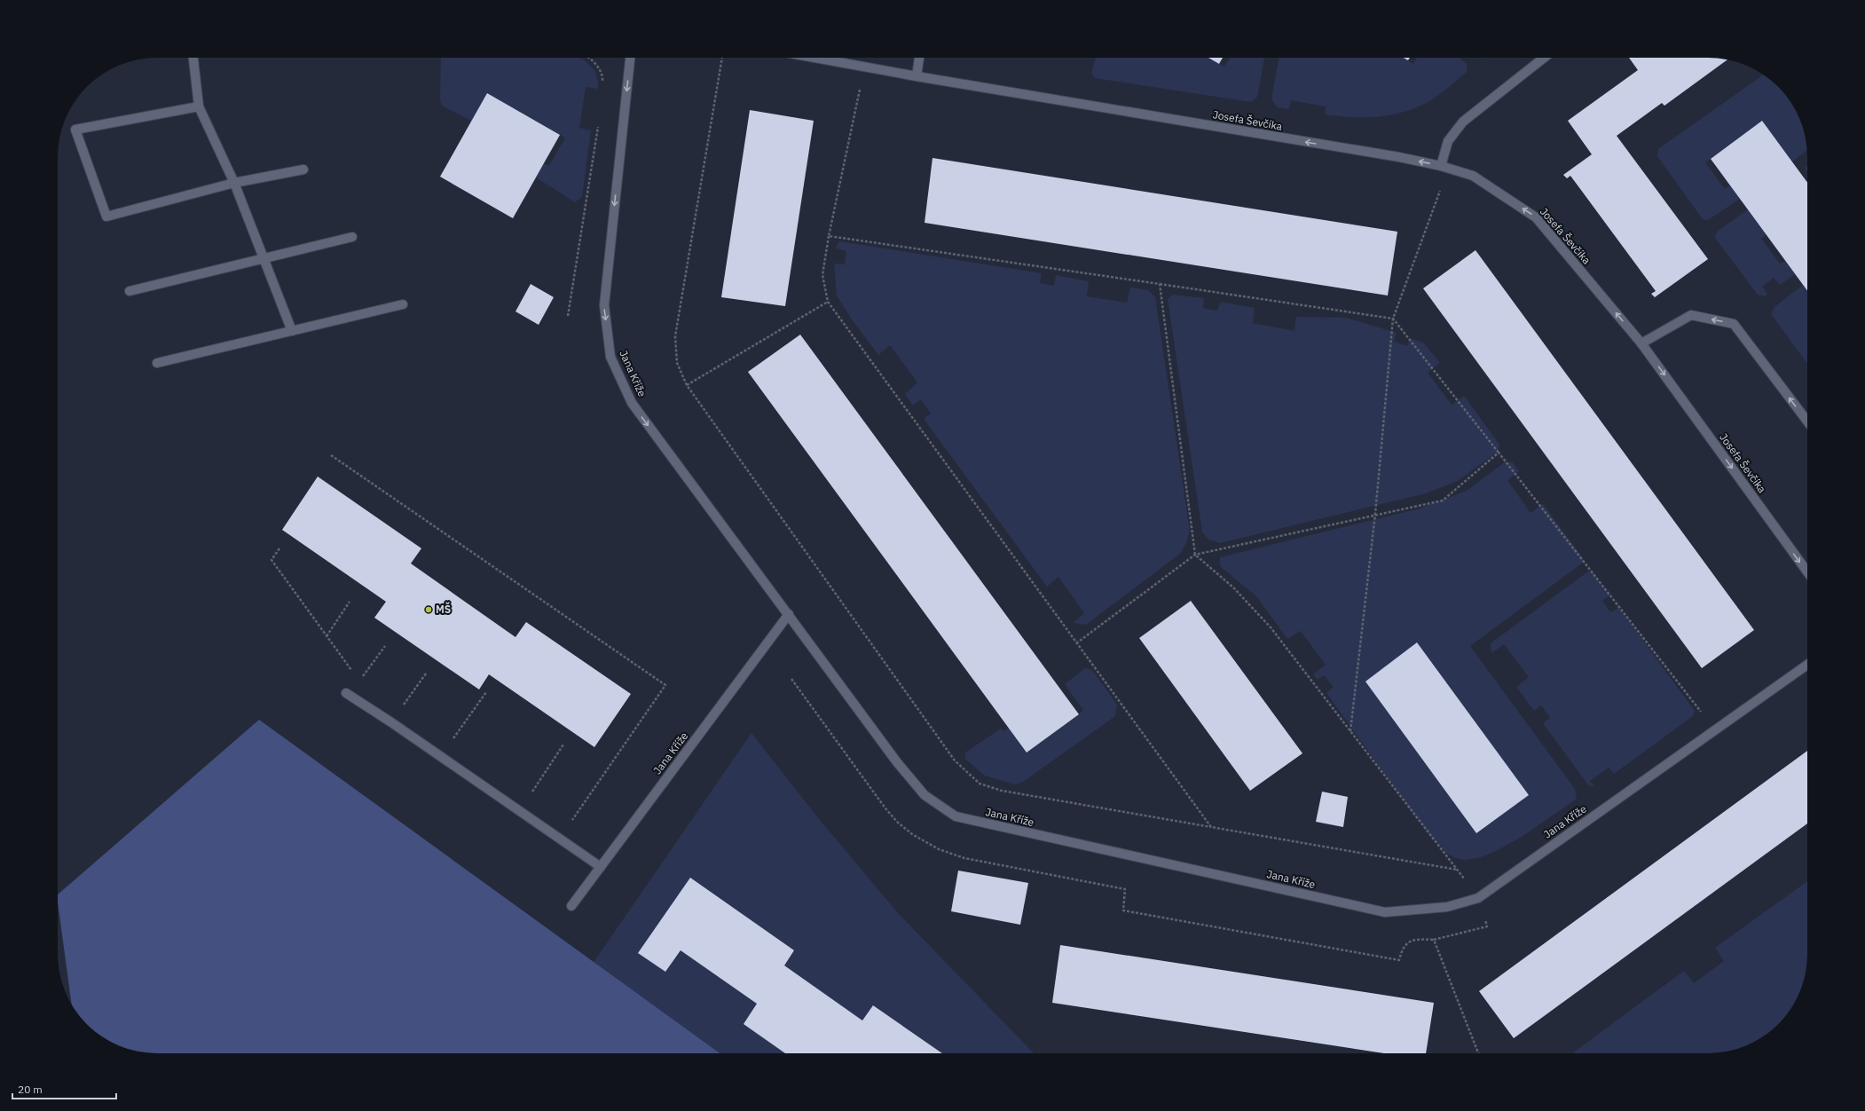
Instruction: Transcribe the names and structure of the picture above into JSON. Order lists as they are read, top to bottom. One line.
{"streets":{"street":["Josefa Ševčíka","Jana Kříže"]},"places":["MŠ"],"scale_bar":"20 m"}
